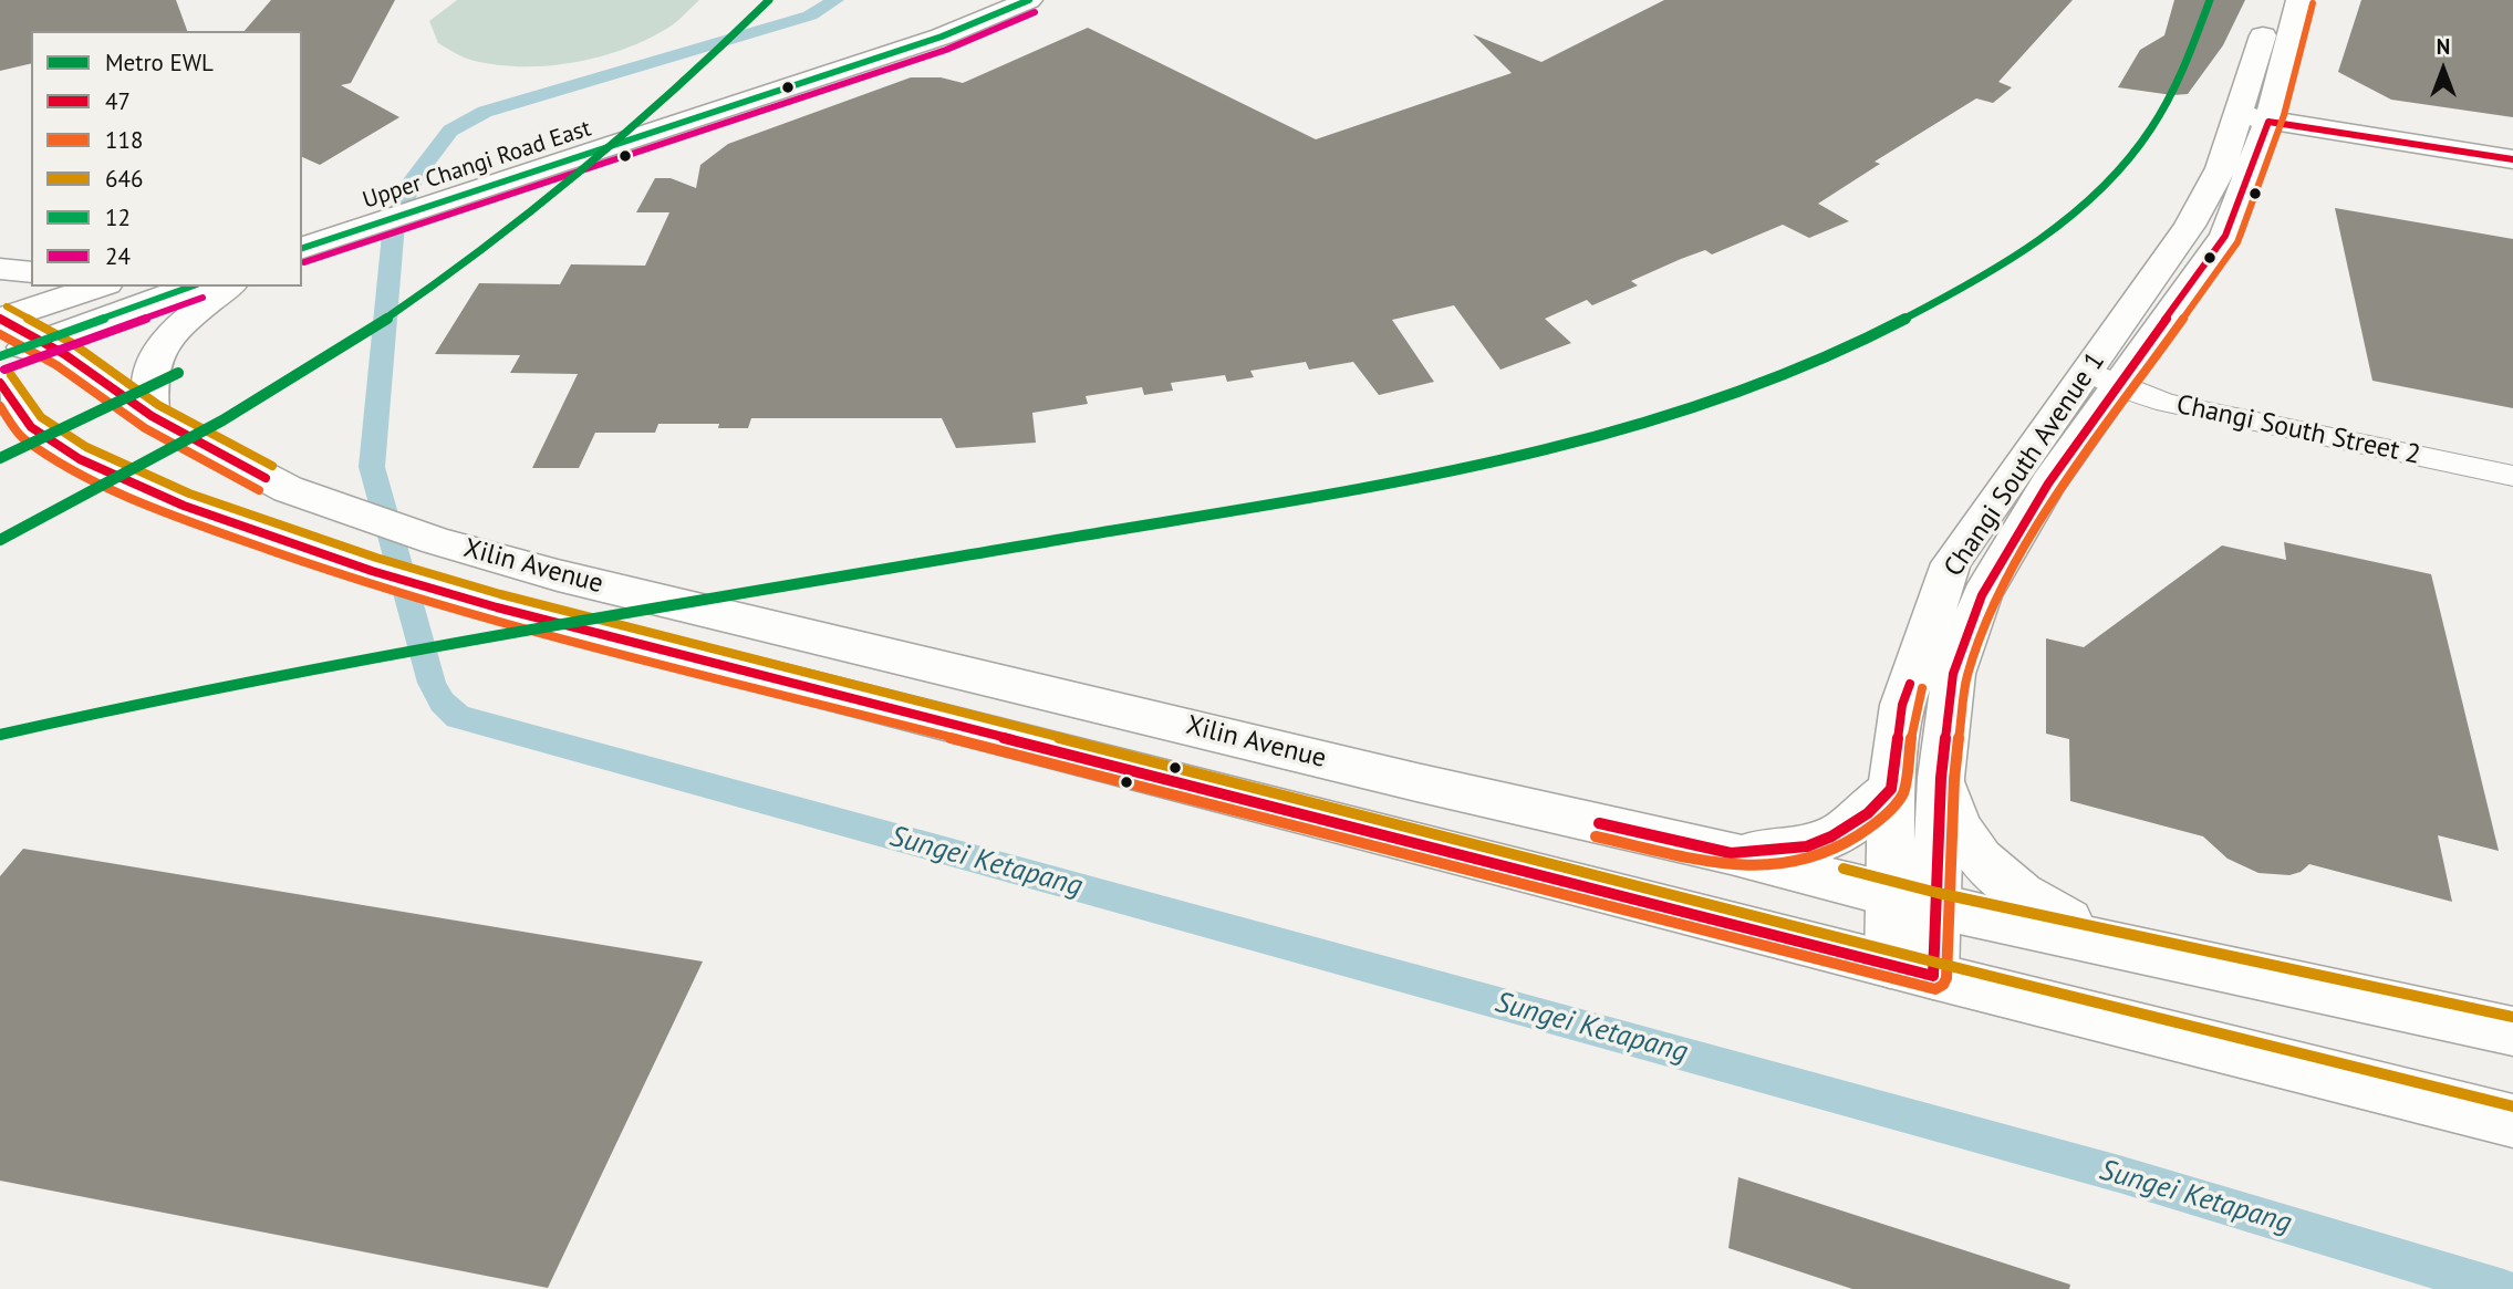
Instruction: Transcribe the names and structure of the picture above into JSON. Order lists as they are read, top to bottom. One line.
{"streets":{"main road":["Upper Changi Road East","Changi South Avenue 1","Xilin Avenue"],"street":["Changi South Street 2"]},"crossings":[["Changi South Street 2","Changi South Avenue 1"],["Changi South Avenue 1","Xilin Avenue"]],"water":["Sungei Ketapang"],"lines":["metro line EWL","transit line 12","transit line 118","transit line 24","transit line 47","transit line 646"],"legend":["Metro EWL","47","118","646","12","24"],"north":"top"}
